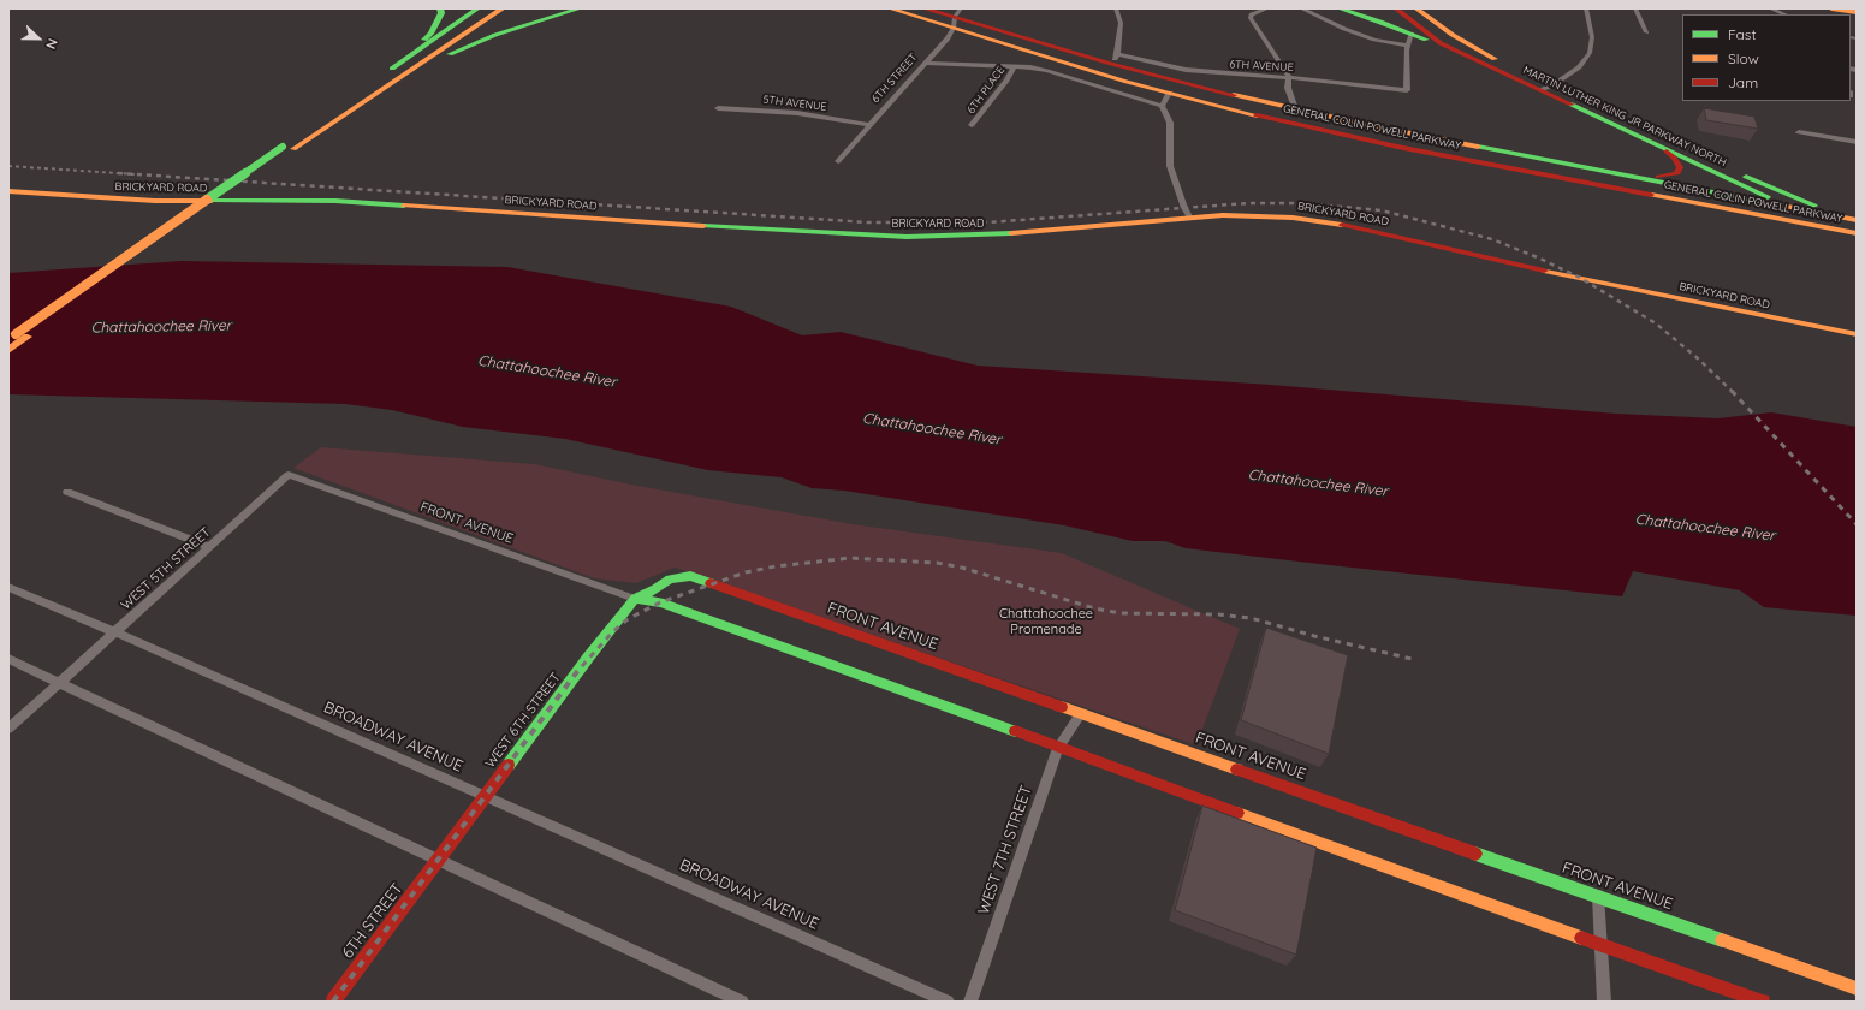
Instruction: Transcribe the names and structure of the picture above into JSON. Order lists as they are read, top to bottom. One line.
{"streets":{"main road":["6TH STREET","MARTIN LUTHER KING JR PARKWAY NORTH","GENERAL COLIN POWELL PARKWAY","BRICKYARD ROAD","FRONT AVENUE","WEST 6TH STREET"],"street":["6TH AVENUE","6TH PLACE","5TH AVENUE","WEST 5TH STREET","BROADWAY AVENUE","WEST 7TH STREET"]},"crossings":[["6TH AVENUE","GENERAL COLIN POWELL PARKWAY"],["6TH STREET","5TH AVENUE"],["6TH STREET","GENERAL COLIN POWELL PARKWAY"],["6TH STREET","WEST 6TH STREET"],["MARTIN LUTHER KING JR PARKWAY NORTH","GENERAL COLIN POWELL PARKWAY"],["FRONT AVENUE","WEST 5TH STREET"],["FRONT AVENUE","WEST 6TH STREET"],["FRONT AVENUE","WEST 7TH STREET"],["WEST 5TH STREET","BROADWAY AVENUE"],["WEST 6TH STREET","BROADWAY AVENUE"]],"water":["Chattahoochee River"],"parks":["Chattahoochee Promenade"],"legend":["Fast","Slow","Jam"],"north":"right"}
